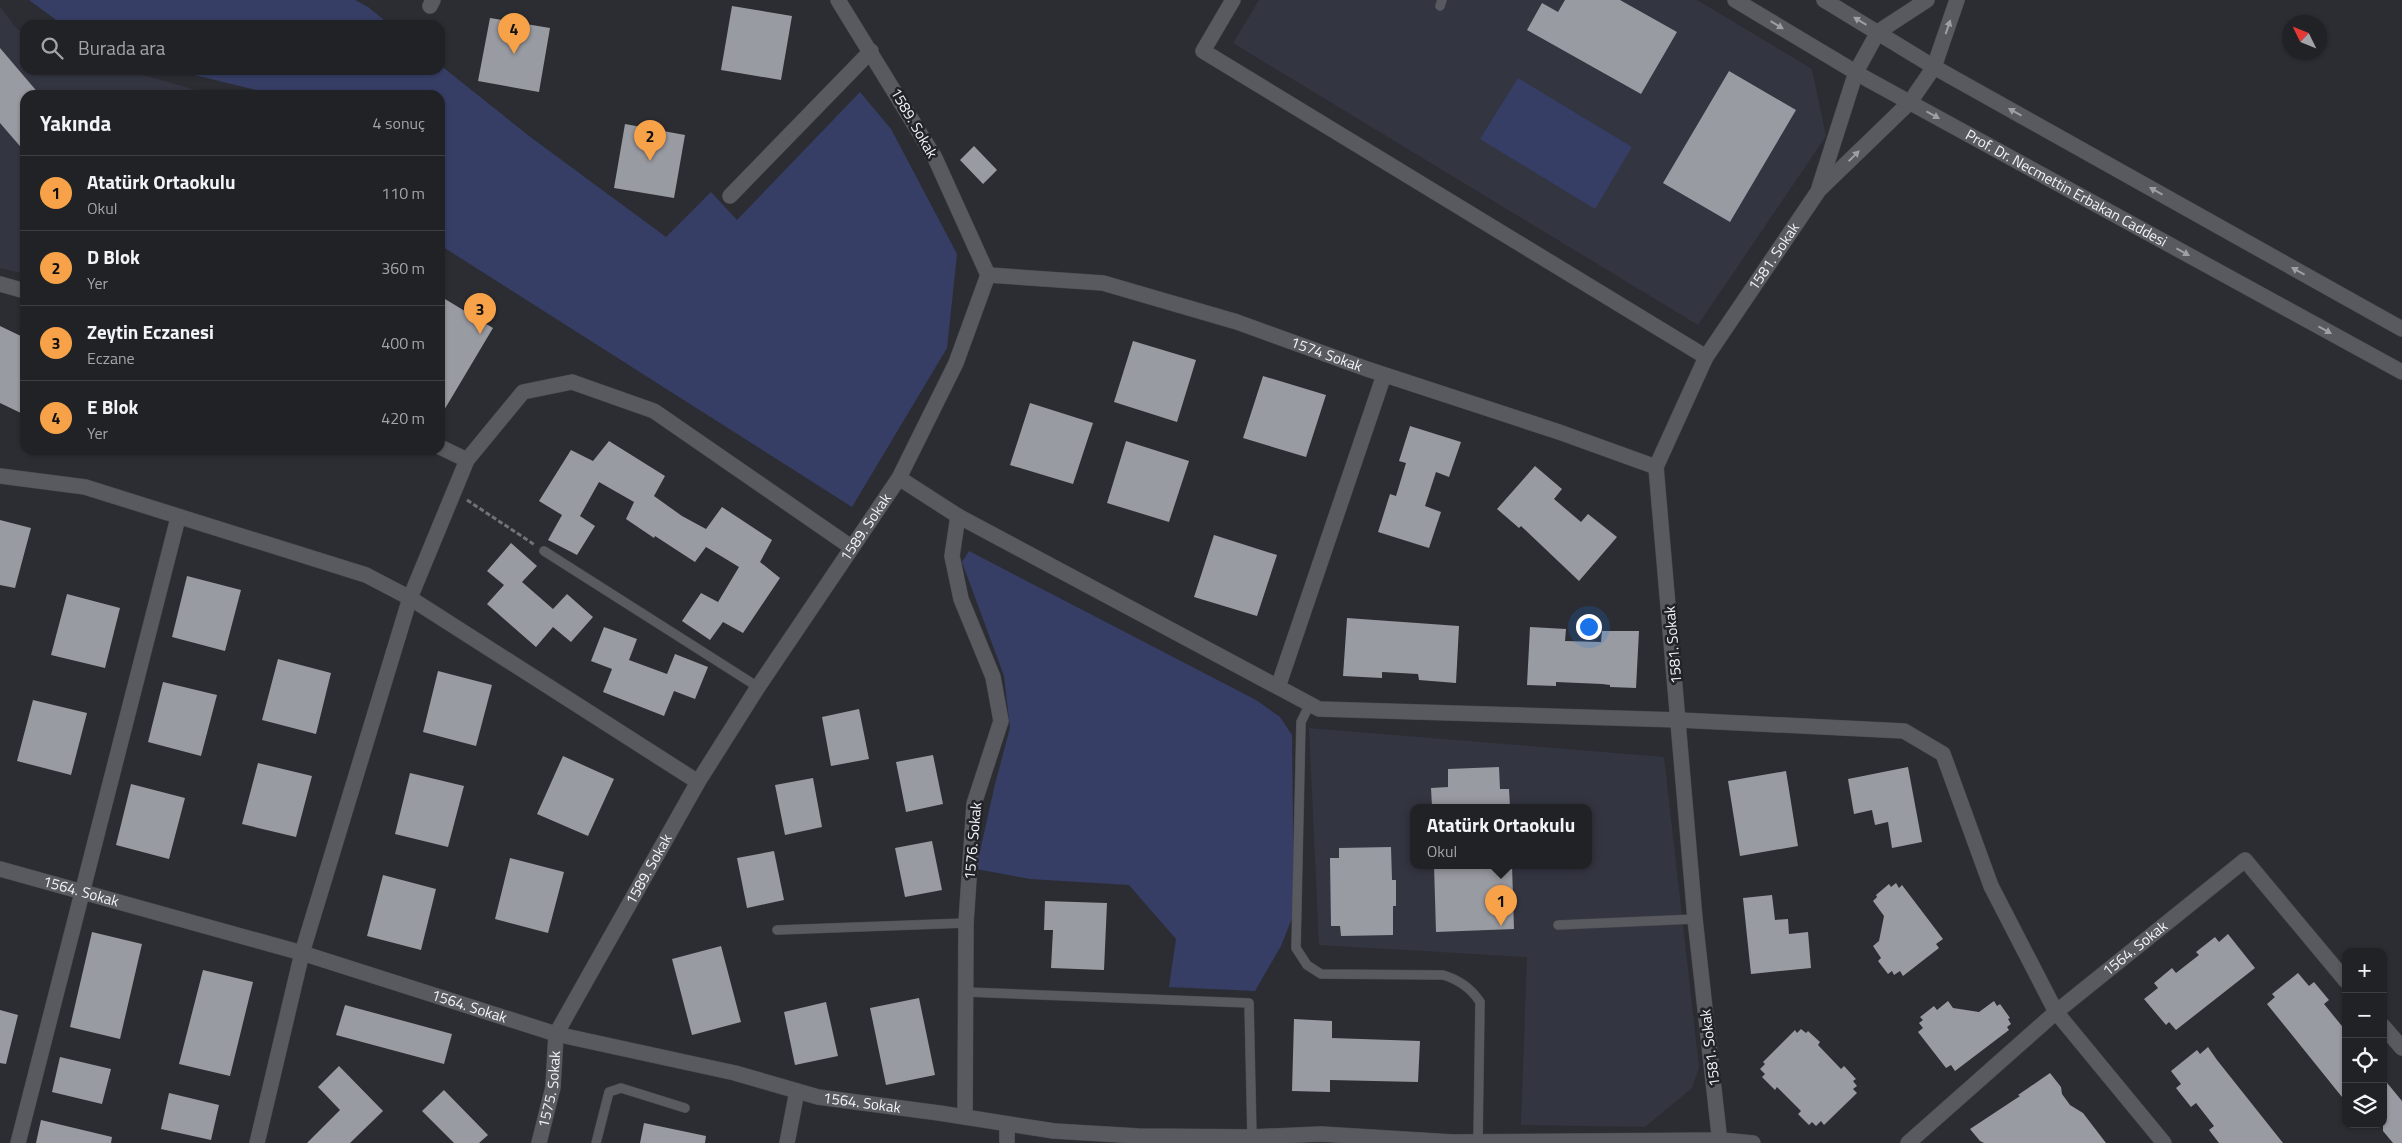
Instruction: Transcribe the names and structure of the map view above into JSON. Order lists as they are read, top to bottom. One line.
{"streets":{"street":["1589. Sokak","Prof. Dr. Necmettin Erbakan Caddesi","1581. Sokak","1574 Sokak","1576. Sokak","1564. Sokak","1575. Sokak"]},"crossings":[["1589. Sokak","1574 Sokak"],["1589. Sokak","1564. Sokak"],["1589. Sokak","1575. Sokak"],["1581. Sokak","1574 Sokak"],["1581. Sokak","1564. Sokak"],["1576. Sokak","1564. Sokak"],["1564. Sokak","1575. Sokak"]],"north":"top left","page":{"pins":["4","2","3","1"],"search":"Burada ara","heading":["Yakında","4 sonuç"],"list":[{"mark":"1","name":"Atatürk Ortaokulu","note":"Okul","value":"110 m"},{"mark":"2","name":"D Blok","note":"Yer","value":"360 m"},{"mark":"3","name":"Zeytin Eczanesi","note":"Eczane","value":"400 m"},{"mark":"4","name":"E Blok","note":"Yer","value":"420 m"}],"popup":["Atatürk Ortaokulu","Okul"],"map_buttons":["+","−"]}}
